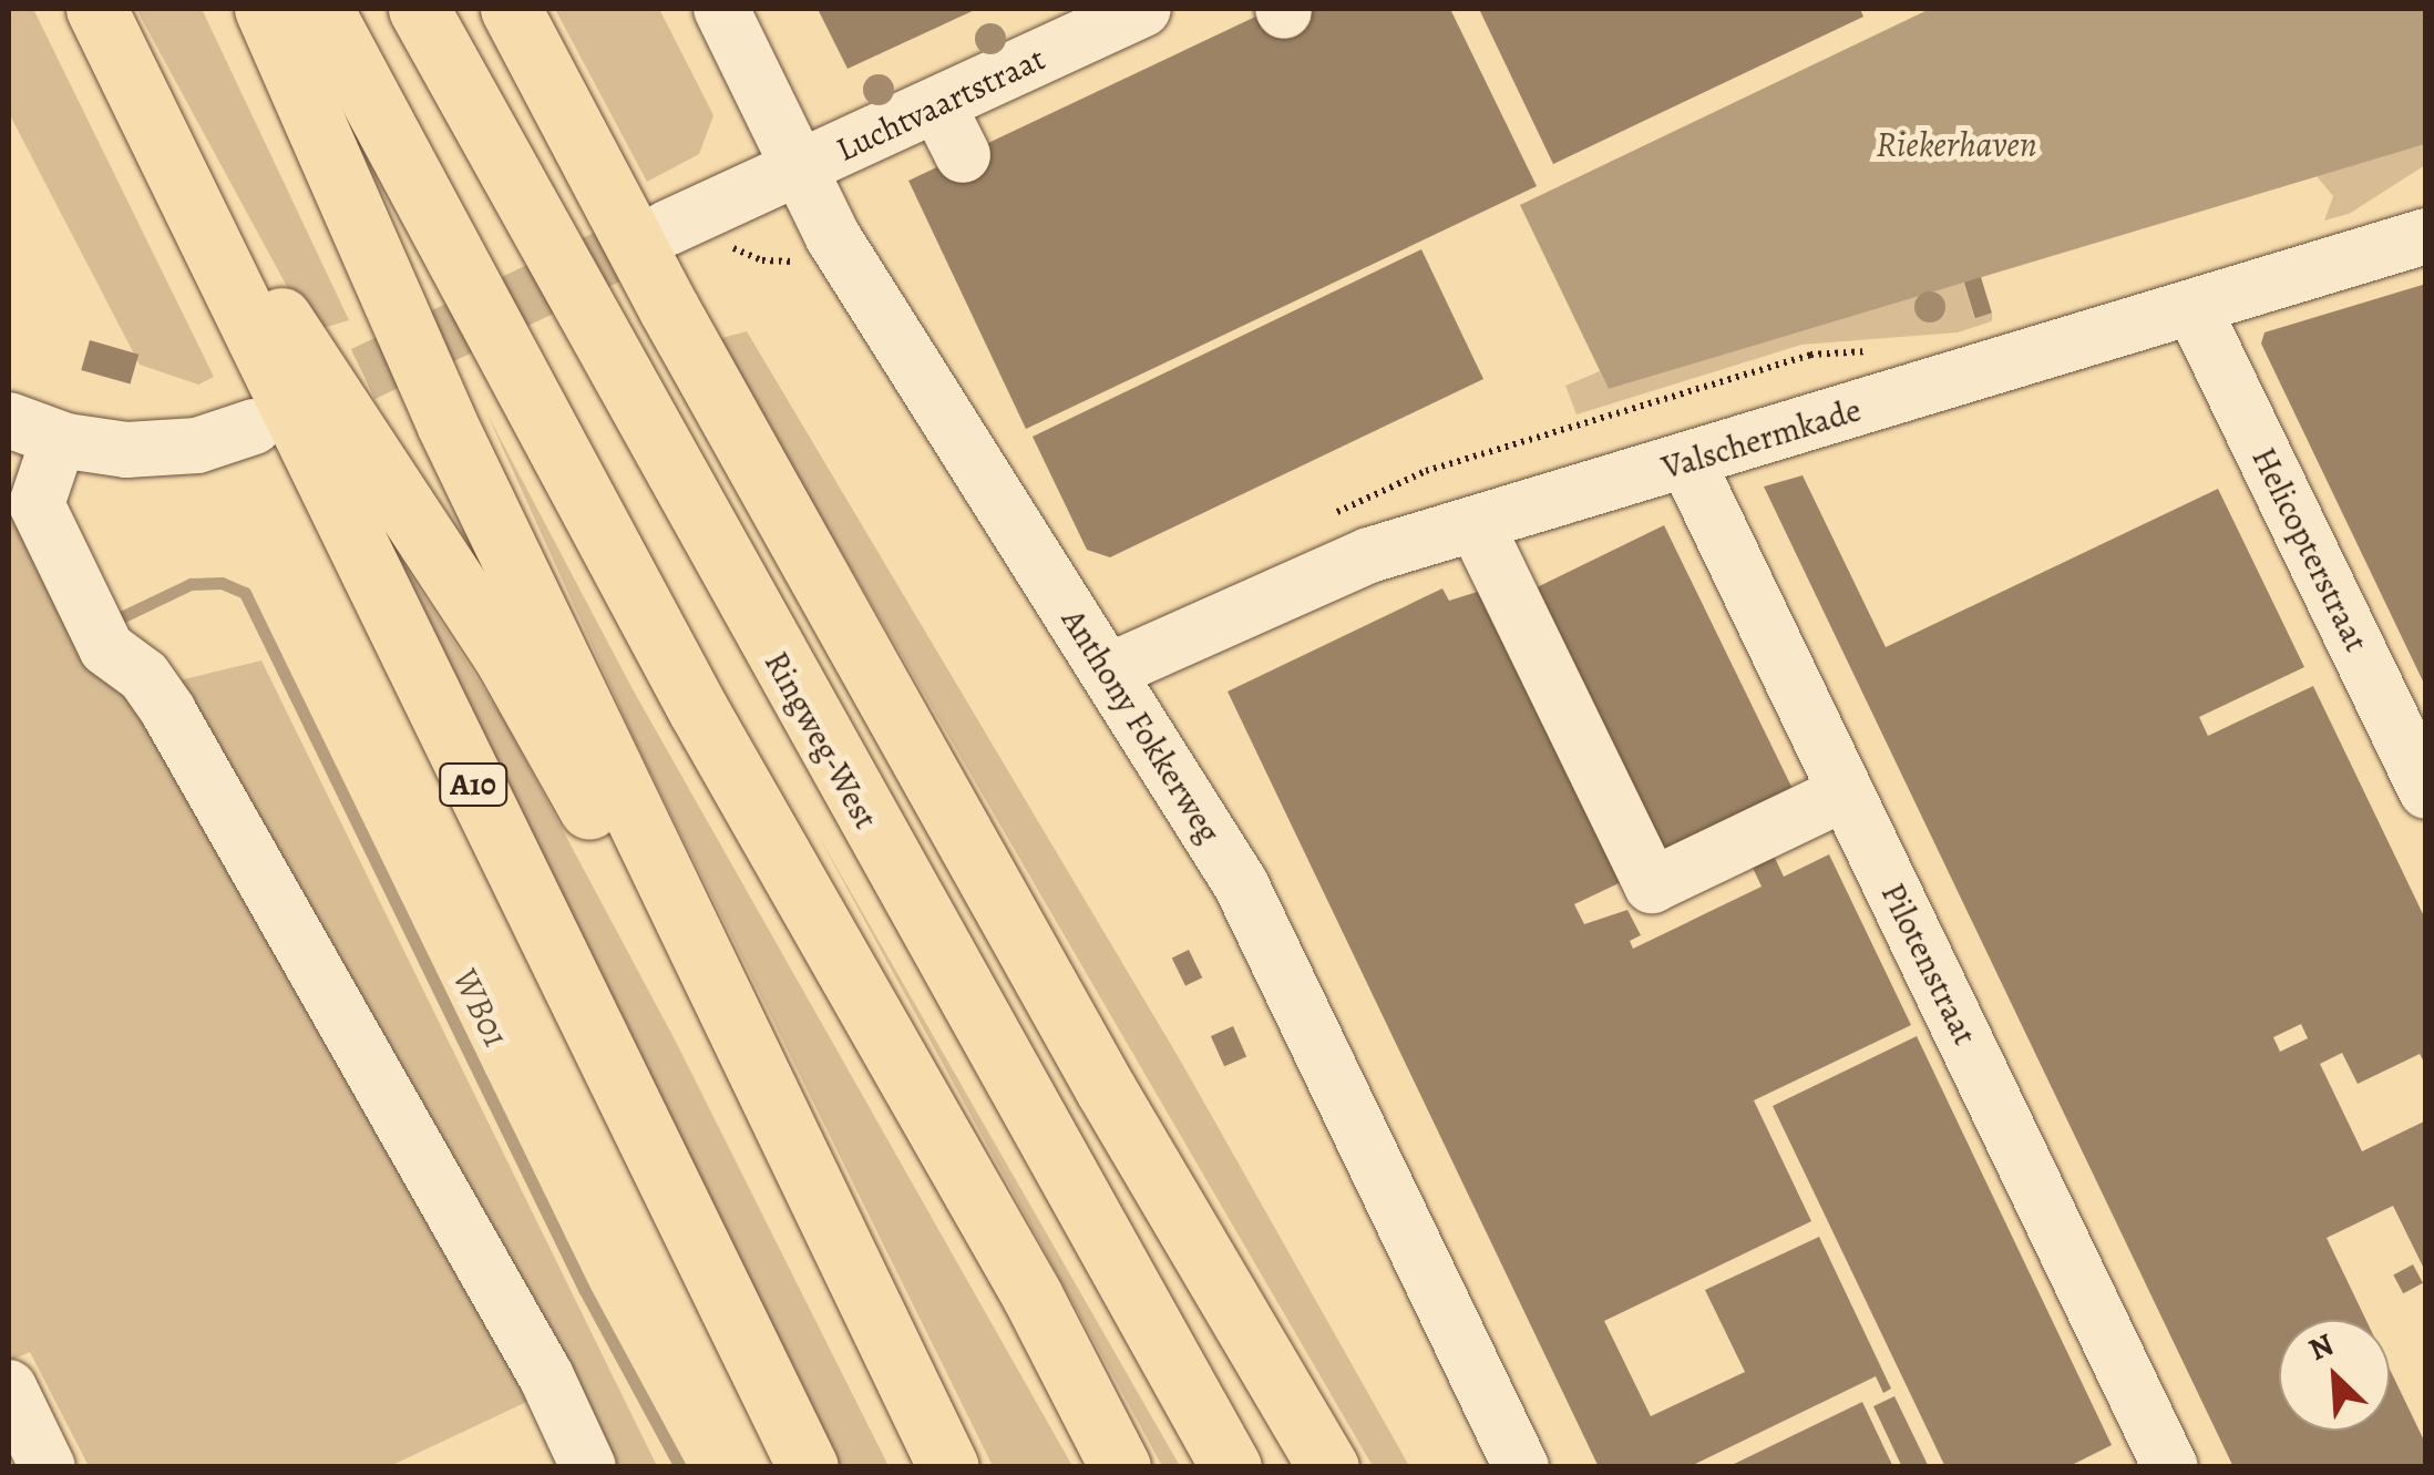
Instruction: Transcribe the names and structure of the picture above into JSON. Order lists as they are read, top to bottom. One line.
{"streets":{"highway":["Ringweg-West","A10"],"street":["Luchtvaartstraat","Valschermkade","Helicopterstraat","Anthony Fokkerweg","Pilotenstraat"]},"crossings":[["Luchtvaartstraat","Anthony Fokkerweg"],["Valschermkade","Helicopterstraat"],["Valschermkade","Anthony Fokkerweg"],["Valschermkade","Pilotenstraat"]],"water":["Riekerhaven","WB01"],"north":"top left"}
